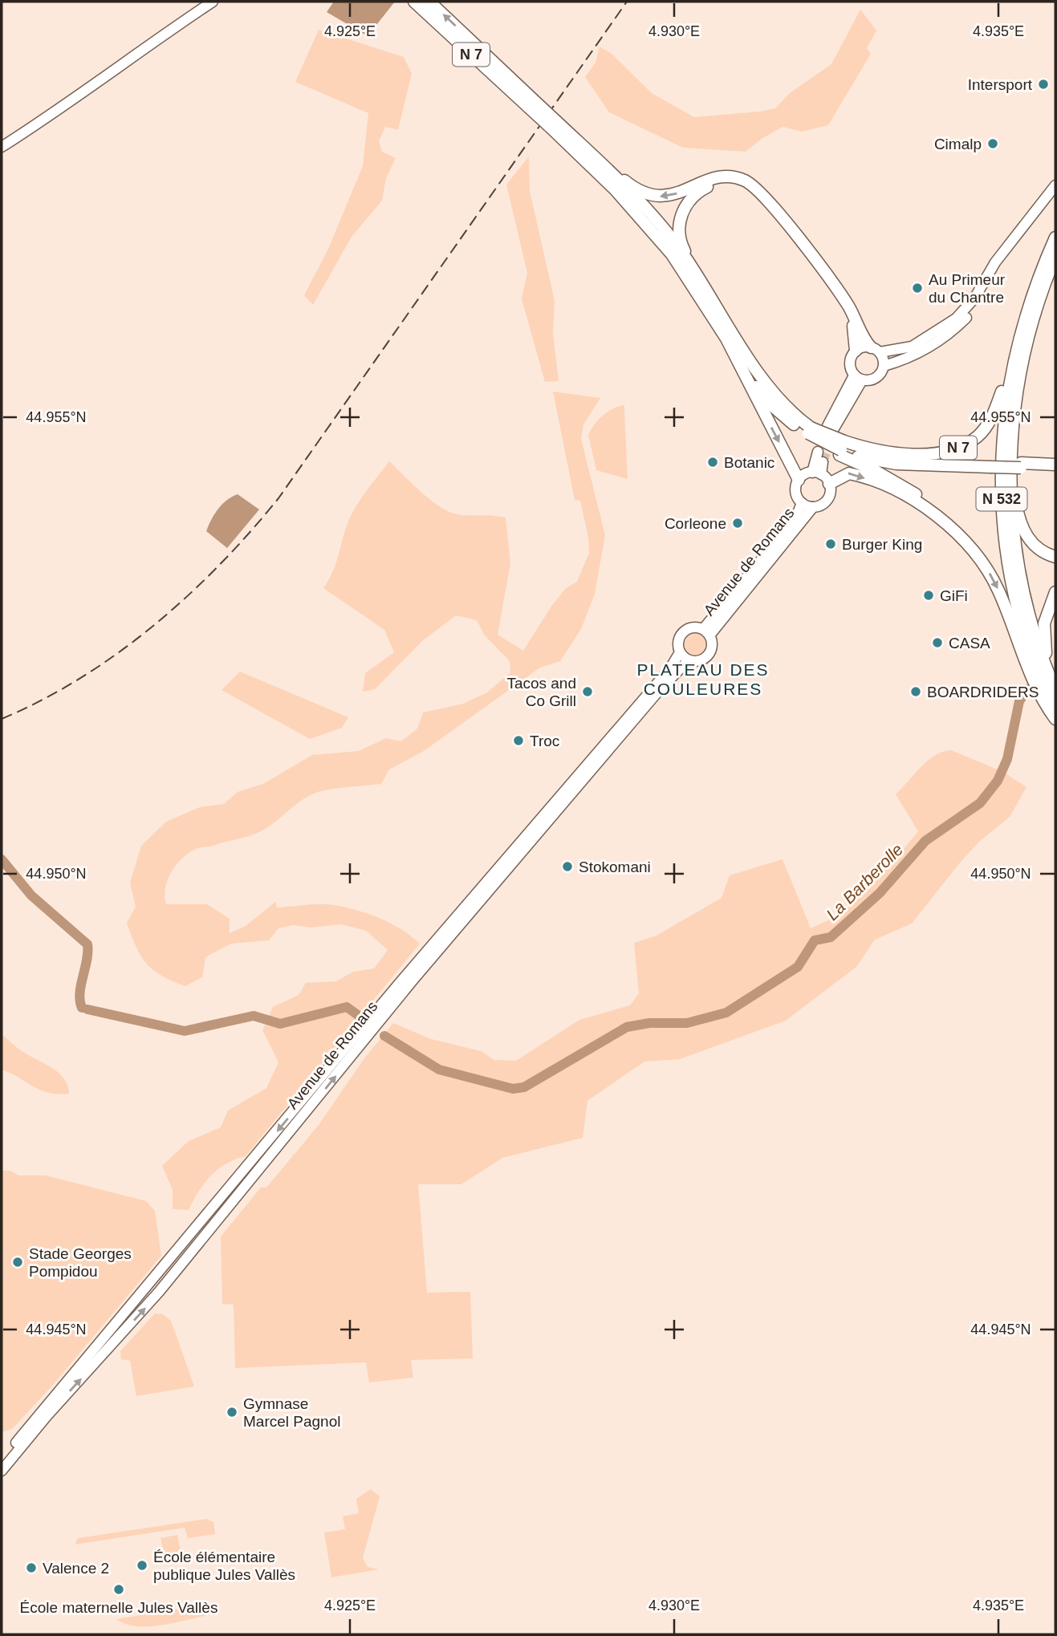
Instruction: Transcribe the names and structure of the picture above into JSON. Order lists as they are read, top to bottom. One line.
{"streets":{"highway":["N 7","N 532"],"main road":["Avenue de Romans"]},"crossings":[["N 7","N 532"],["N 7","Avenue de Romans"]],"districts":["PLATEAU DES COULEURES"],"water":["La Barberolle"],"places":["Intersport","Cimalp","Au Primeur du Chantre","Botanic","Corleone","Burger King","GiFi","CASA","Tacos and Co Grill","BOARDRIDERS","Troc","Stokomani","Stade Georges Pompidou","Gymnase Marcel Pagnol","École élémentaire publique Jules Vallès","Valence 2","École maternelle Jules Vallès"],"coordinates":["4.925°E","4.930°E","4.935°E","44.955°N","44.950°N","44.945°N"]}
